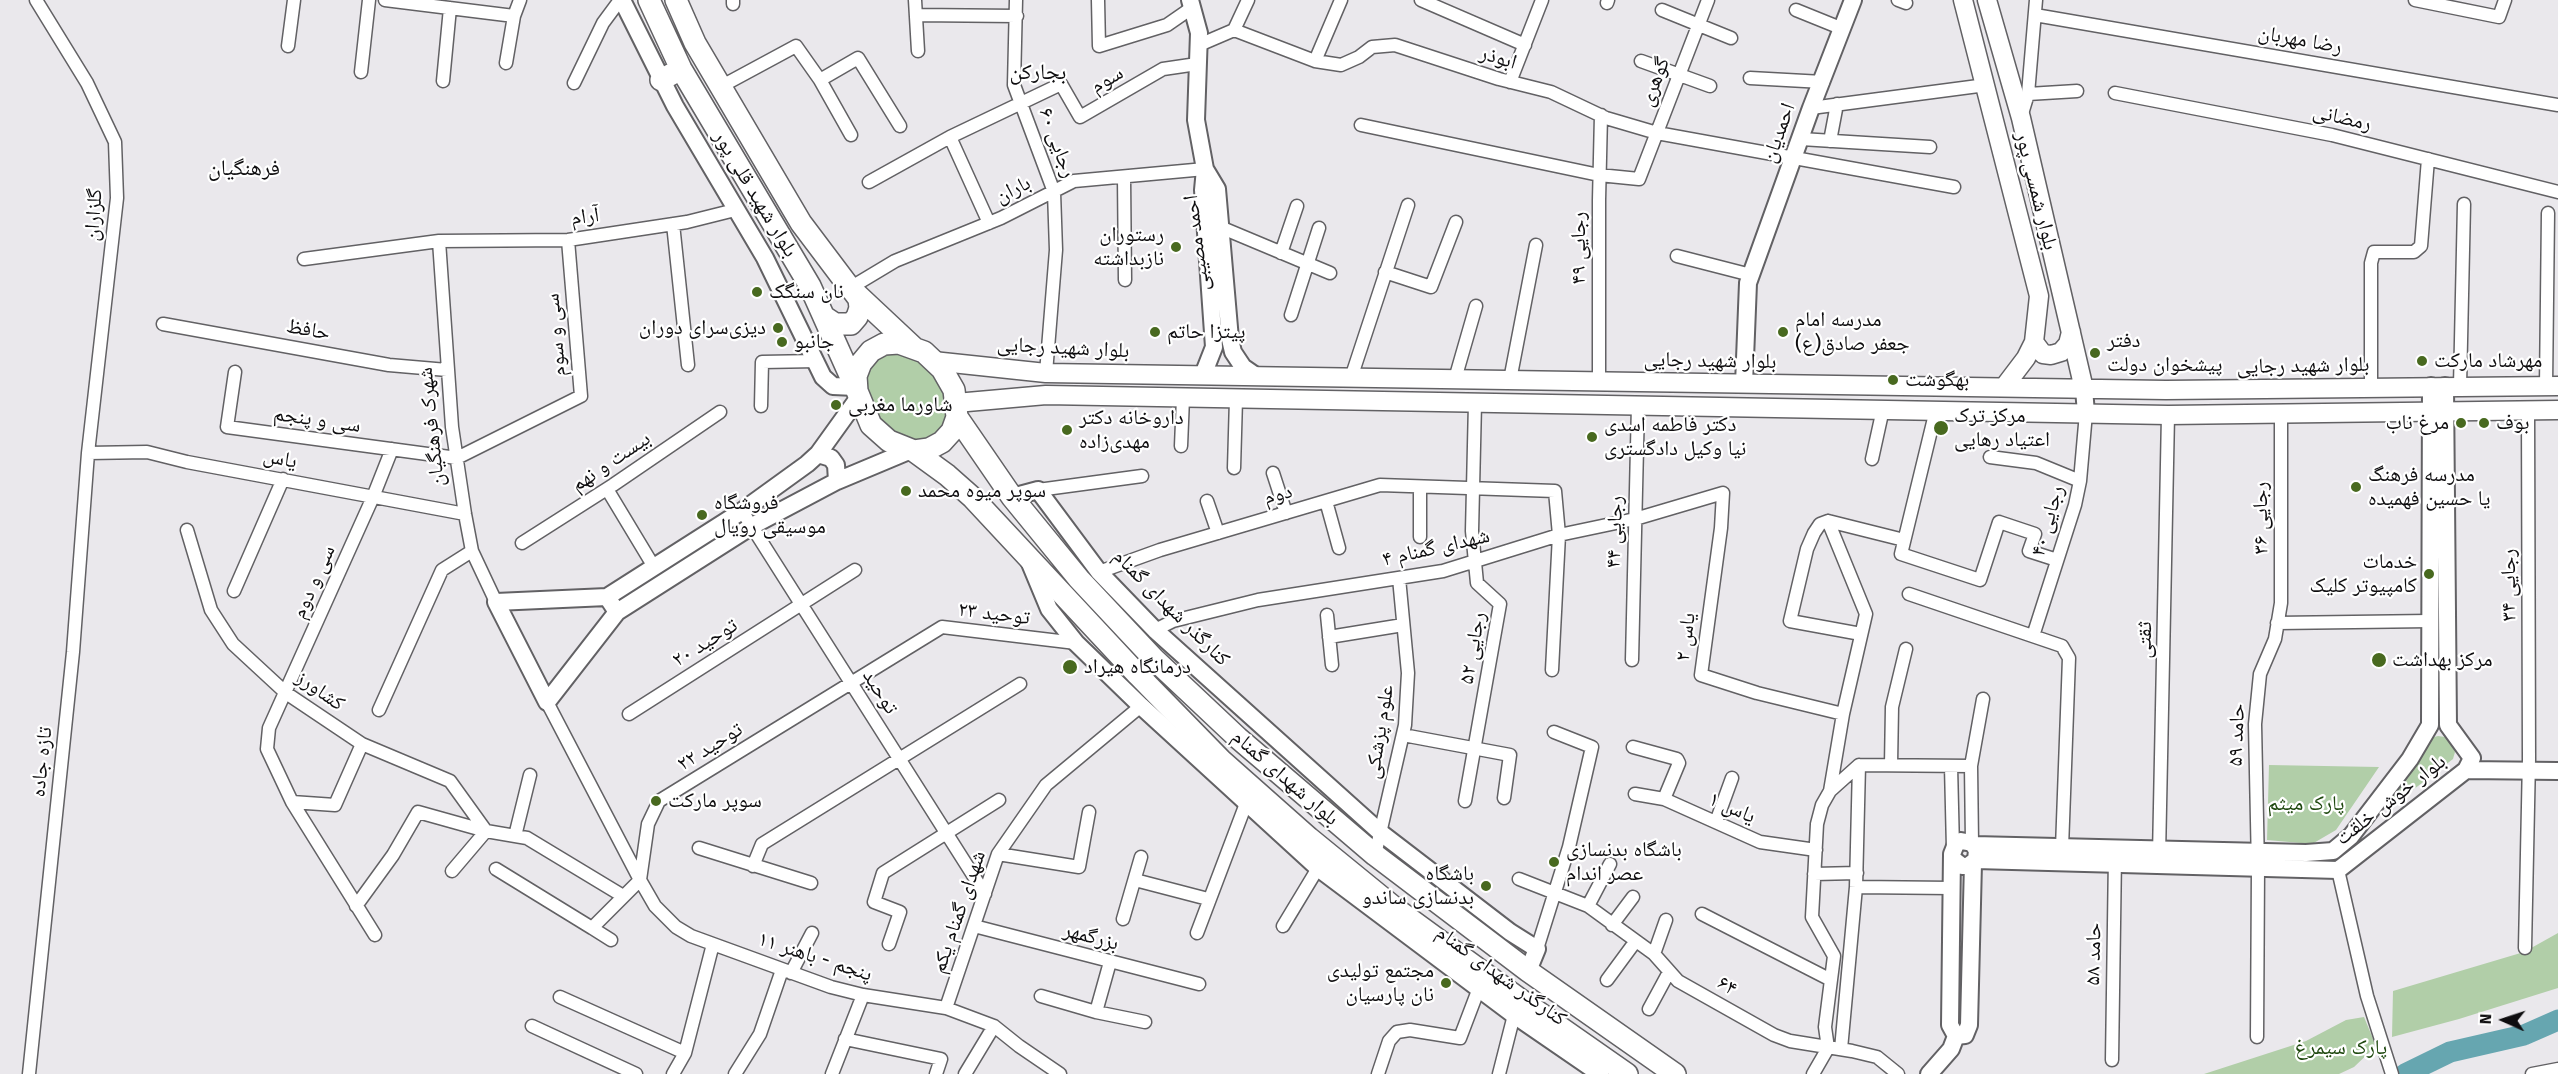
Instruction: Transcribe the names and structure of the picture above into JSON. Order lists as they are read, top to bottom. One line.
{"streets":{"highway":["بلوار شهید قلی پور","بلوار شهدای گمنام"],"main road":["بلوار شمسی پور","بلوار شهید رجایی"],"street":["رضا مهربان","ابوذر","سوم","گوهری","رمضانی","احمدیان","رجایی ۶۰","باران","گلزاران","آرام","احمد مصیبی","رجایی ۴۹","حافظ","سی و سوم","سی و پنجم","شهرک فرهنگیان","یاس","بیست و نهم","دوم","رجایی ۳۶","رجایی ۴۰","رجایی ۴۴","شهدای گمنام ۴","سی و دوم","رجایی ۳۴","کنارگذر شهدای گمنام","توحید ۲۳","یاس ۲","ثقتی","توحید ۲۰","رجایی ۵۲","کشاورز","توحید","علوم پزشکی","حامد ۵۹","توحید ۲۲","تازه جاده","بلوار خوش خلقت","یاس ۱","شهدای گمنام یکم","بزرگمهر","حامد ۵۸","پنجم - باهنر ۱۱","۶۴"]},"crossings":[["ابوذر","گوهری"],["ابوذر","احمدیان"],["ابوذر","رجایی ۴۹"],["سوم","رجایی ۶۰"],["سوم","احمد مصیبی"],["گوهری","رجایی ۴۹"],["احمدیان","بلوار شهید رجایی"],["رجایی ۶۰","باران"],["رجایی ۶۰","بلوار شهید رجایی"],["باران","بلوار شهید قلی پور"],["باران","احمد مصیبی"],["بلوار شمسی پور","بلوار شهید رجایی"],["بلوار شهید قلی پور","بلوار شهید رجایی"],["بلوار شهید قلی پور","بلوار شهدای گمنام"],["گلزاران","یاس"],["گلزاران","تازه جاده"],["آرام","سی و سوم"],["آرام","شهرک فرهنگیان"],["احمد مصیبی","بلوار شهید رجایی"],["رجایی ۴۹","بلوار شهید رجایی"],["حافظ","شهرک فرهنگیان"],["سی و سوم","سی و پنجم"],["سی و سوم","شهرک فرهنگیان"],["بلوار شهید رجایی","بلوار شهدای گمنام"],["سی و پنجم","شهرک فرهنگیان"],["سی و پنجم","سی و دوم"],["شهرک فرهنگیان","یاس"],["یاس","سی و دوم"],["یاس","تازه جاده"],["دوم","شهدای گمنام ۴"],["دوم","کنارگذر شهدای گمنام"],["دوم","رجایی ۵۲"],["رجایی ۳۶","حامد ۵۹"],["رجایی ۴۴","شهدای گمنام ۴"],["شهدای گمنام ۴","کنارگذر شهدای گمنام"],["شهدای گمنام ۴","یاس ۲"],["شهدای گمنام ۴","رجایی ۵۲"],["شهدای گمنام ۴","علوم پزشکی"],["سی و دوم","کشاورز"],["کنارگذر شهدای گمنام","توحید ۲۳"],["کنارگذر شهدای گمنام","علوم پزشکی"],["کنارگذر شهدای گمنام","بلوار شهدای گمنام"],["کنارگذر شهدای گمنام","شهدای گمنام یکم"],["توحید ۲۳","توحید"],["توحید ۲۳","توحید ۲۲"],["ثقتی","بلوار خوش خلقت"],["توحید ۲۰","توحید"],["توحید","توحید ۲۲"],["توحید","شهدای گمنام یکم"],["علوم پزشکی","بلوار شهدای گمنام"],["حامد ۵۹","بلوار خوش خلقت"],["توحید ۲۲","پنجم - باهنر ۱۱"],["بلوار خوش خلقت","حامد ۵۸"],["شهدای گمنام یکم","بزرگمهر"],["شهدای گمنام یکم","پنجم - باهنر ۱۱"]],"districts":["بجارکن","فرهنگیان"],"parks":["پارک میثم","پارک سیمرغ"],"places":["رستوران نازبداشته","نان سنگک","دیزی‌سرای دوران","پیتزا حاتم","مدرسه امام جعفر صادق(ع)","جانبو","دفتر پیشخوان دولت","مهرشاد مارکت","بهگوشت","شاورما مغربی","مرغ ناب","بوف","مرکز ترک اعتیاد رهایی","داروخانه دکتر مهدی‌زاده","دکتر فاطمه اسدی نیا وکیل دادگستری","مدرسه فرهنگ یا حسین فهمیده","سوپر میوه محمد","فروشگاه موسیقی رویال","خدمات کامپیوتر کلیک","مرکز بهداشت","درمانگاه هیراد","سوپر مارکت","باشگاه بدنسازی عصر اندام","باشگاه بدنسازی ساندو","مجتمع تولیدی نان پارسیان"],"north":"left"}
